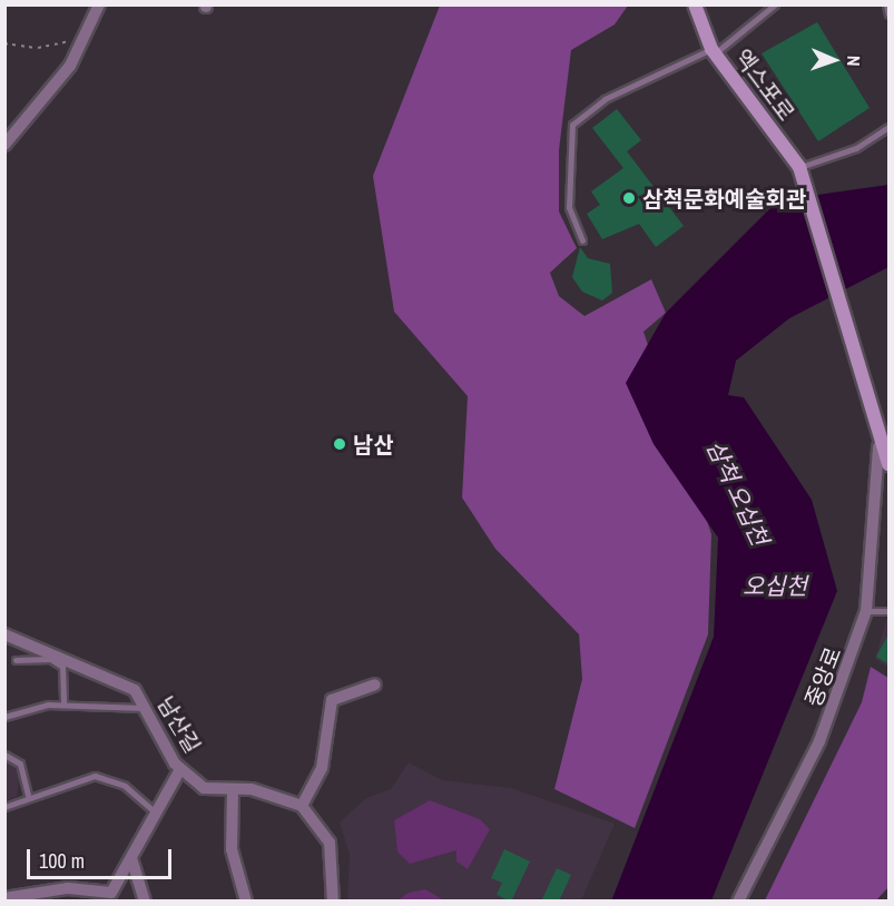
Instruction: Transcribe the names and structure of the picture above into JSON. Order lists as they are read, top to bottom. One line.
{"streets":{"street":["엑스포로","중앙로","남산길"]},"crossings":[["엑스포로","중앙로"]],"water":["삼척 오십천","오십천"],"places":["삼척문화예술회관","남산"],"scale_bar":"100 m","north":"right"}
